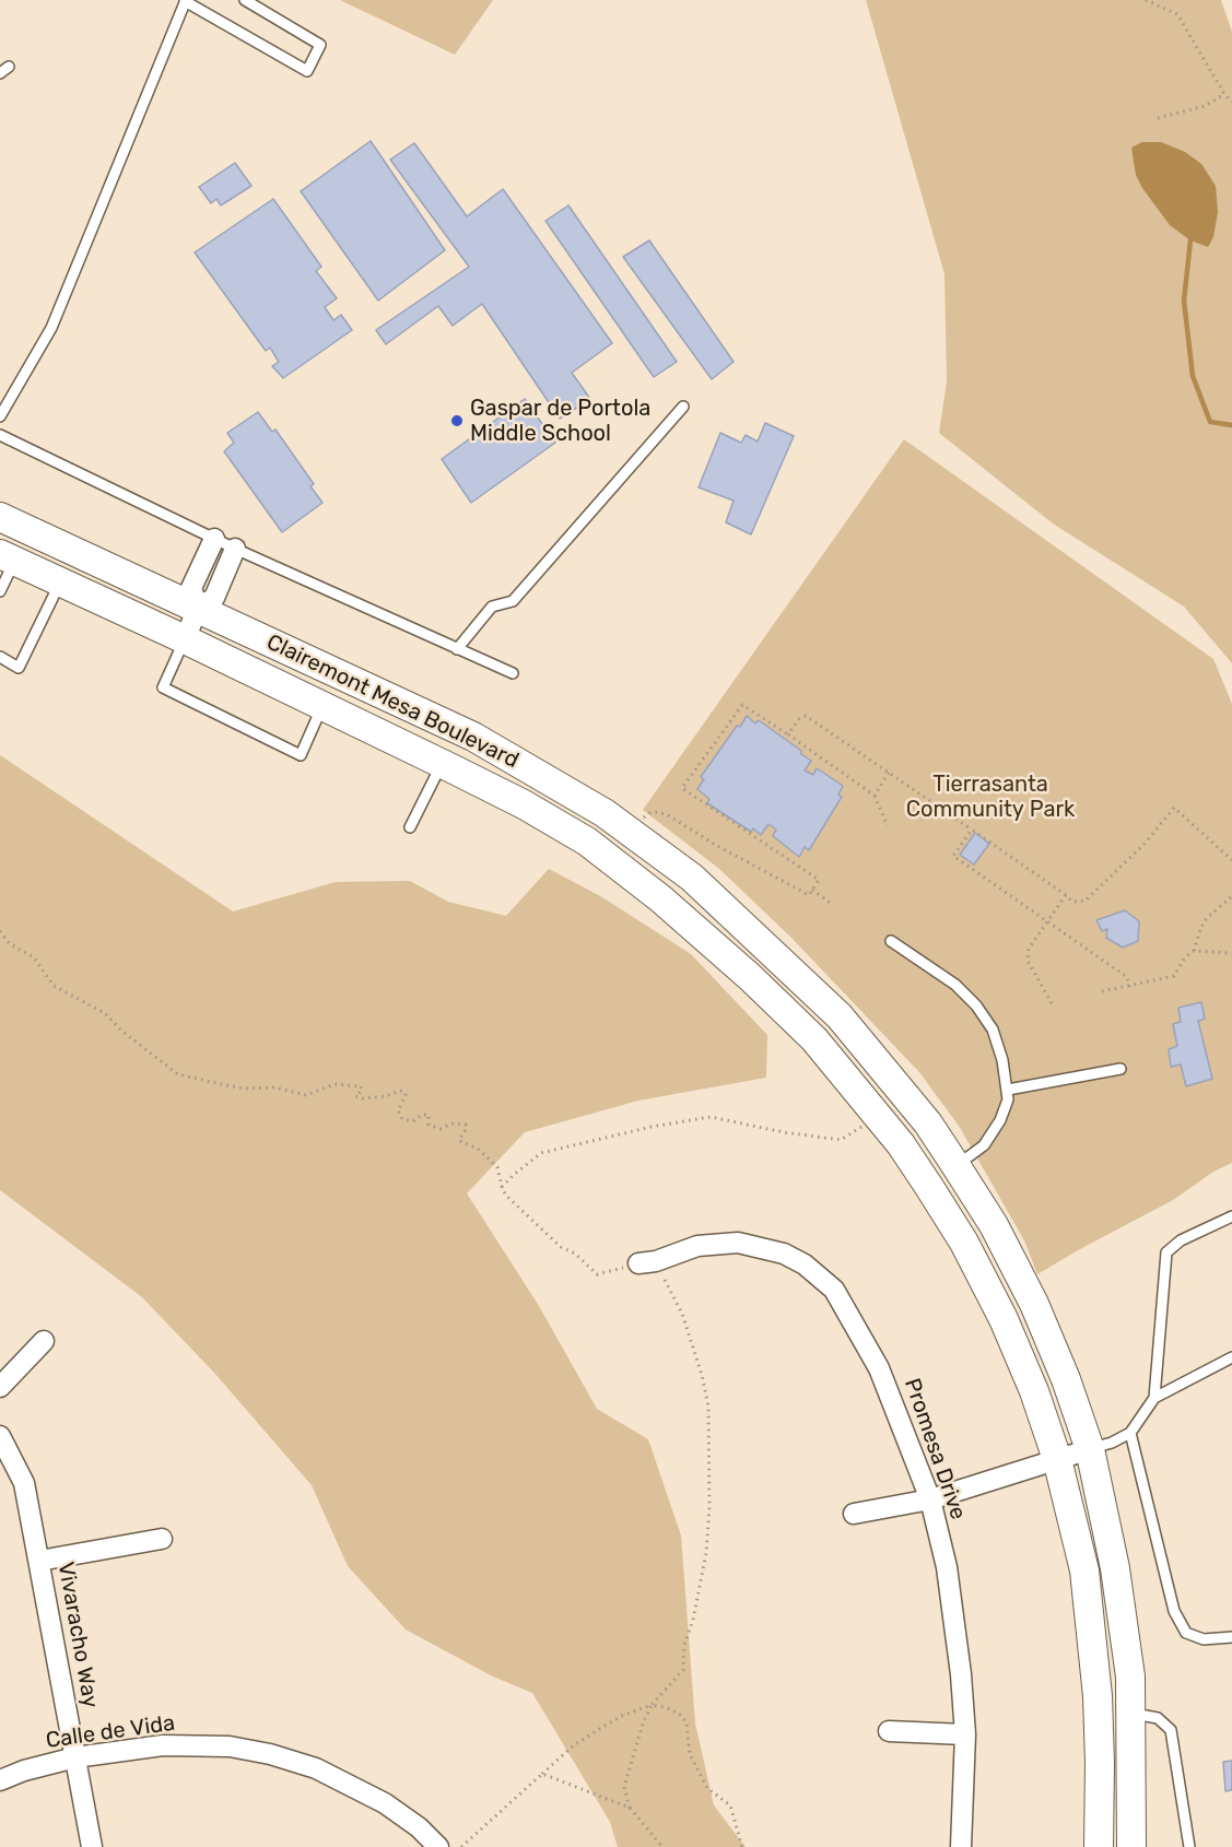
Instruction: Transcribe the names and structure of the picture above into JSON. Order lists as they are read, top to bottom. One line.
{"streets":{"main road":["Clairemont Mesa Boulevard"],"street":["Promesa Drive","Vivaracho Way","Calle de Vida"]},"crossings":[["Vivaracho Way","Calle de Vida"]],"parks":["Tierrasanta Community Park"],"places":["Gaspar de Portola Middle School"]}
